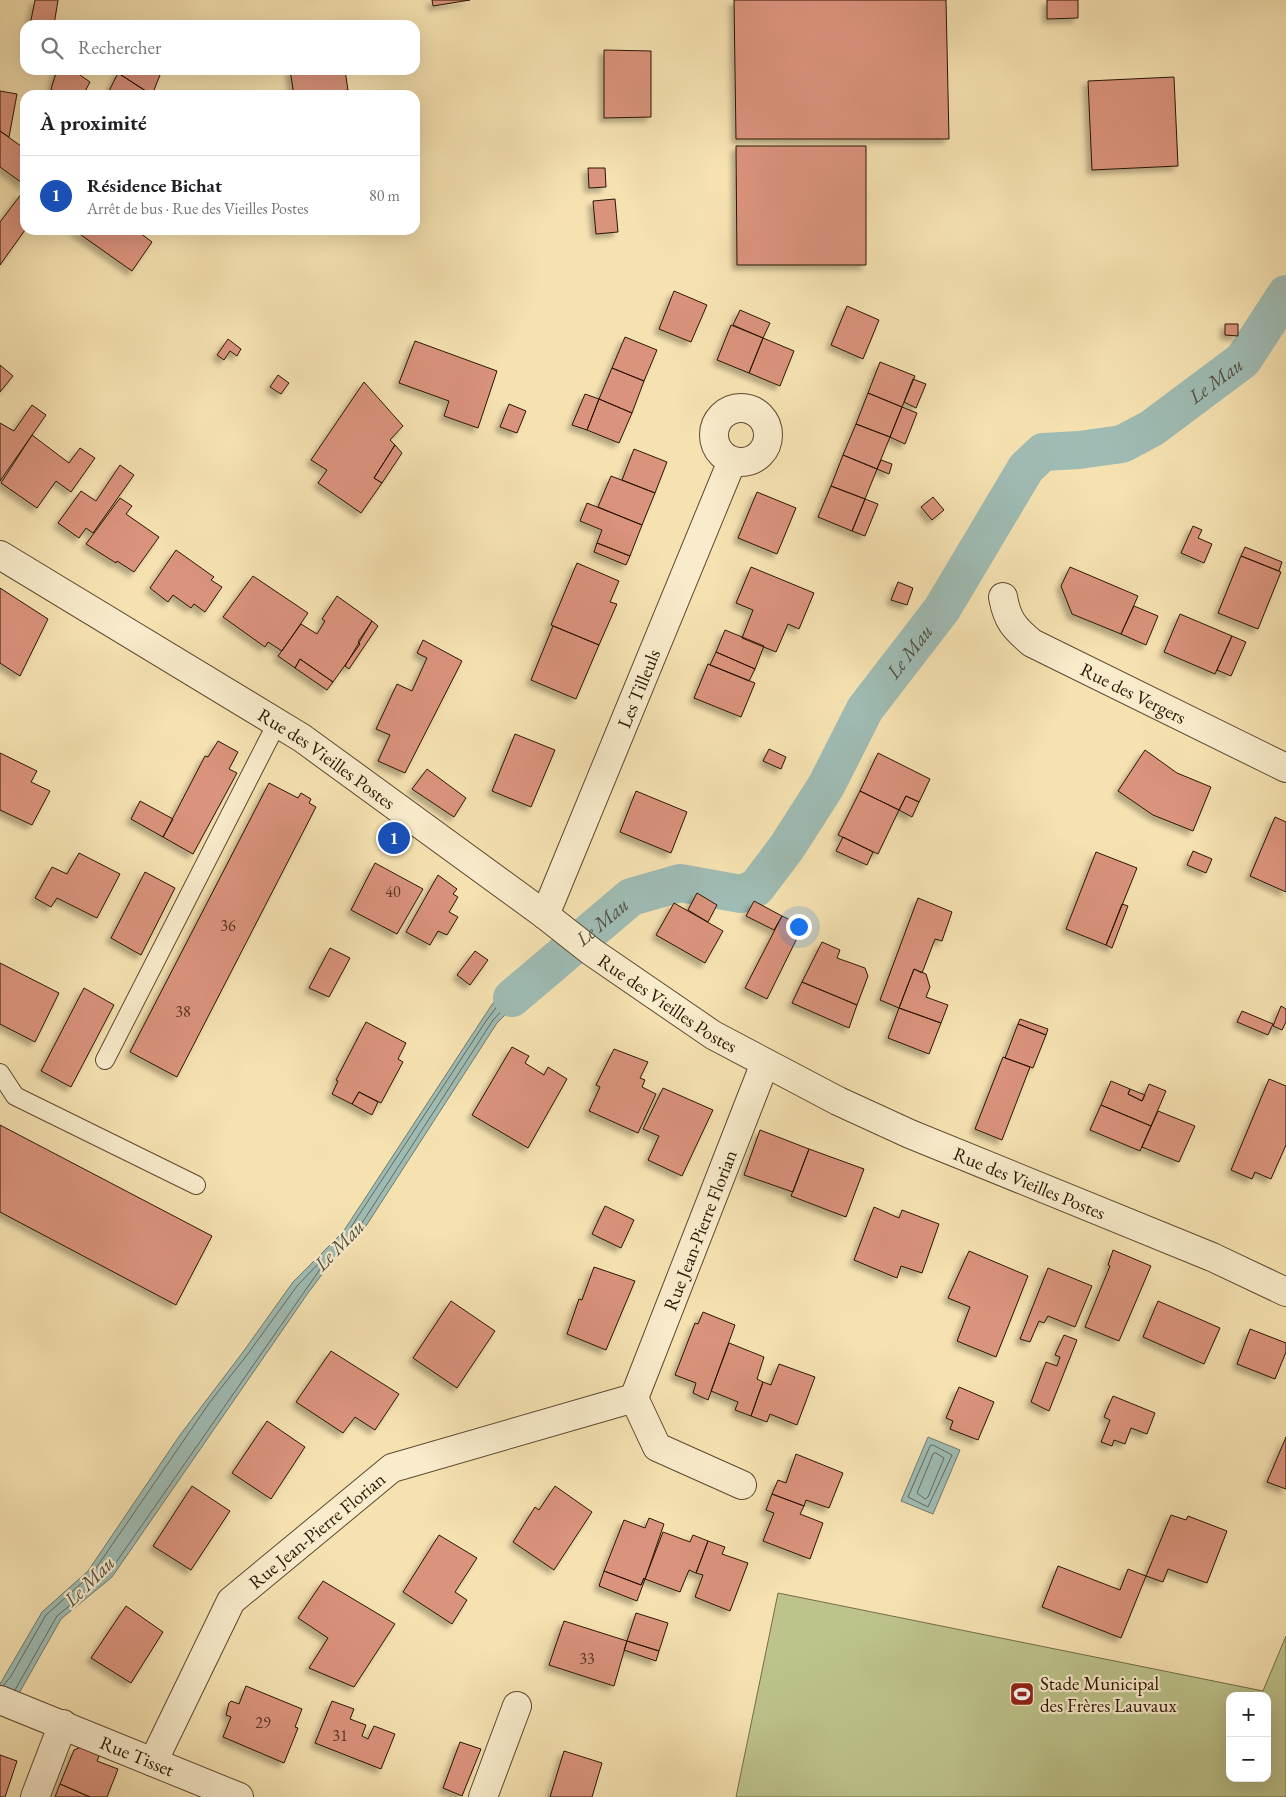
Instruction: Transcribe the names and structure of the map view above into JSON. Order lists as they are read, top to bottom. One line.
{"streets":{"street":["Les Tilleuls","Rue des Vergers","Rue des Vieilles Postes","Rue Jean-Pierre Florian","Rue Tisset"]},"crossings":[["Les Tilleuls","Rue des Vieilles Postes"],["Rue des Vieilles Postes","Rue Jean-Pierre Florian"],["Rue Jean-Pierre Florian","Rue Tisset"]],"water":["Le Mau"],"places":{"sports":["Stade Municipal des Frères Lauvaux"]},"house_numbers":["40","36","38","33","29","31"],"page":{"search":"Rechercher","heading":"À proximité","list":[{"mark":"1","name":"Résidence Bichat","note":"Arrêt de bus · Rue des Vieilles Postes","value":"80 m"}],"pins":"1","map_buttons":["+","−"]}}
